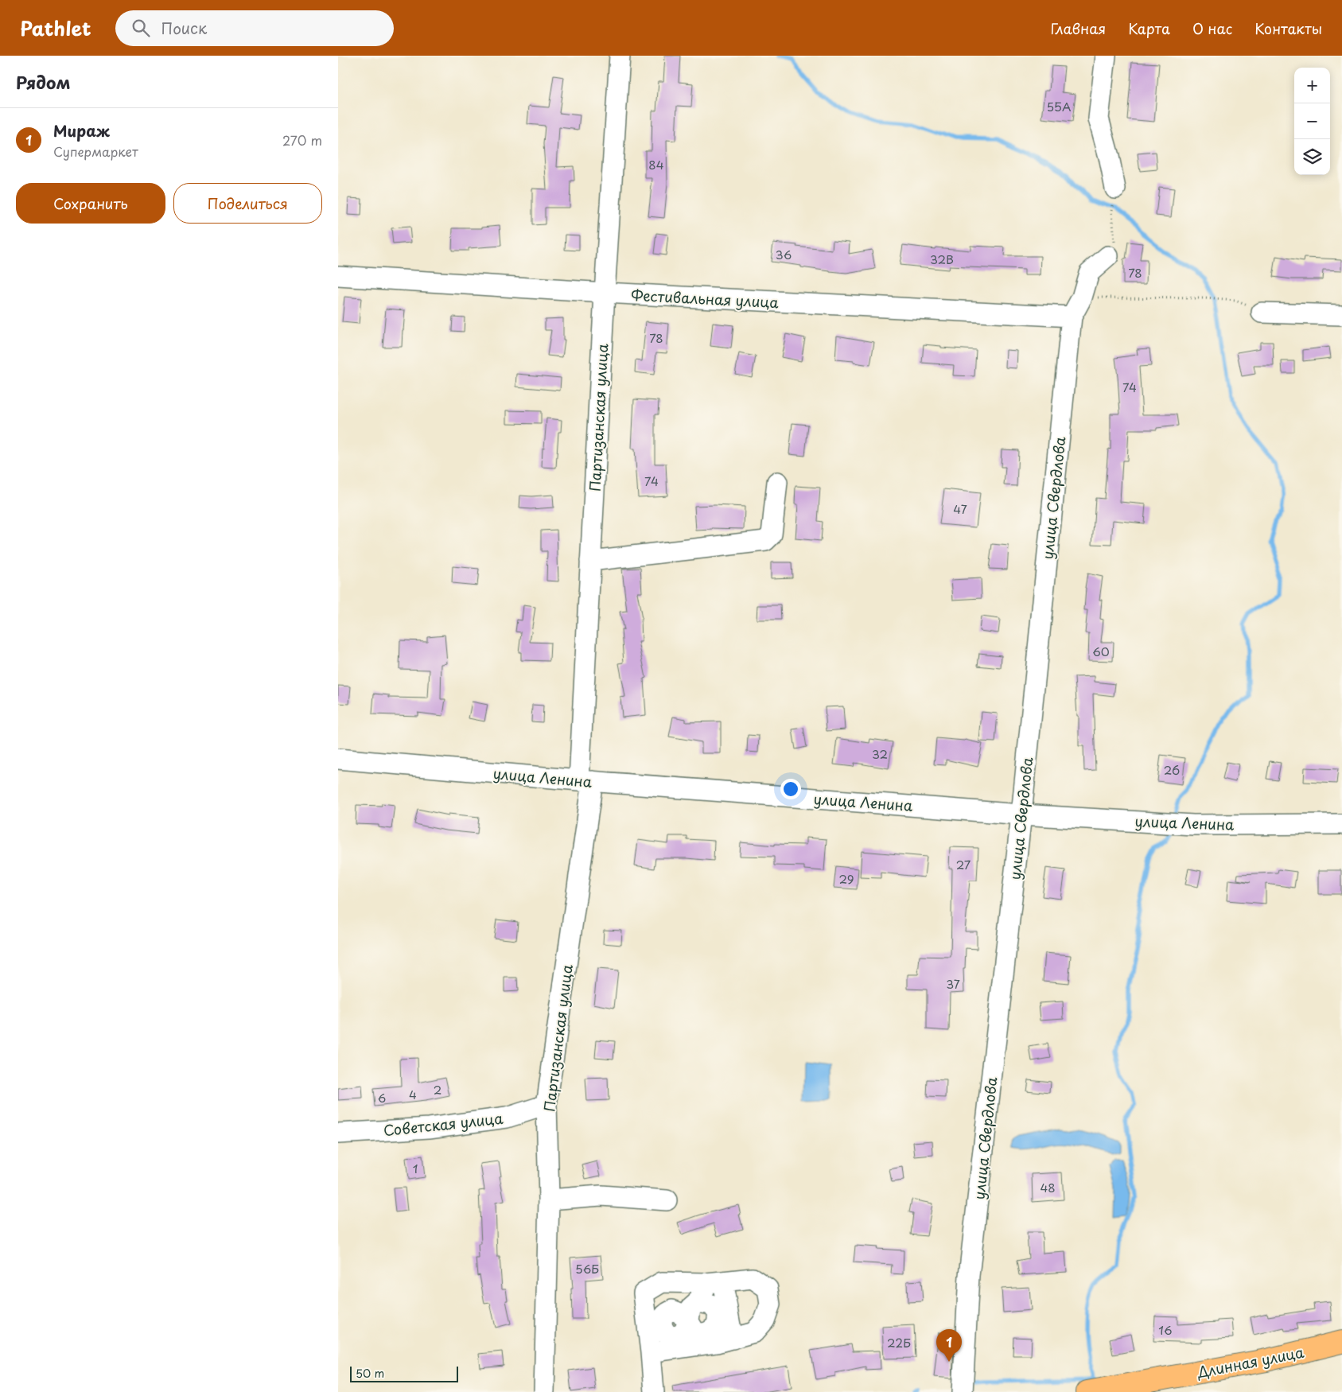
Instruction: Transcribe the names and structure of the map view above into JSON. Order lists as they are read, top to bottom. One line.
{"streets":{"main road":["Длинная улица"],"street":["Фестивальная улица","Партизанская улица","улица Свердлова","улица Ленина","Советская улица"]},"crossings":[["Фестивальная улица","Партизанская улица"],["Фестивальная улица","улица Свердлова"],["Партизанская улица","улица Ленина"],["Партизанская улица","Советская улица"],["улица Свердлова","улица Ленина"]],"house_numbers":["55А","84","36","32В","78","78","74","74","47","60","32","26","27","29","37","2","4","6","1","48","56Б","16","22Б"],"scale_bar":"50 m","page":{"header":"Pathlet","search":"Поиск","nav":["Главная","Карта","О нас","Контакты"],"heading":"Рядом","map_buttons":["+","−"],"list":[{"mark":"1","name":"Мираж","note":"Супермаркет","value":"270 m"}],"buttons":["Сохранить","Поделиться"],"pins":"1","scale":"50 m"}}
